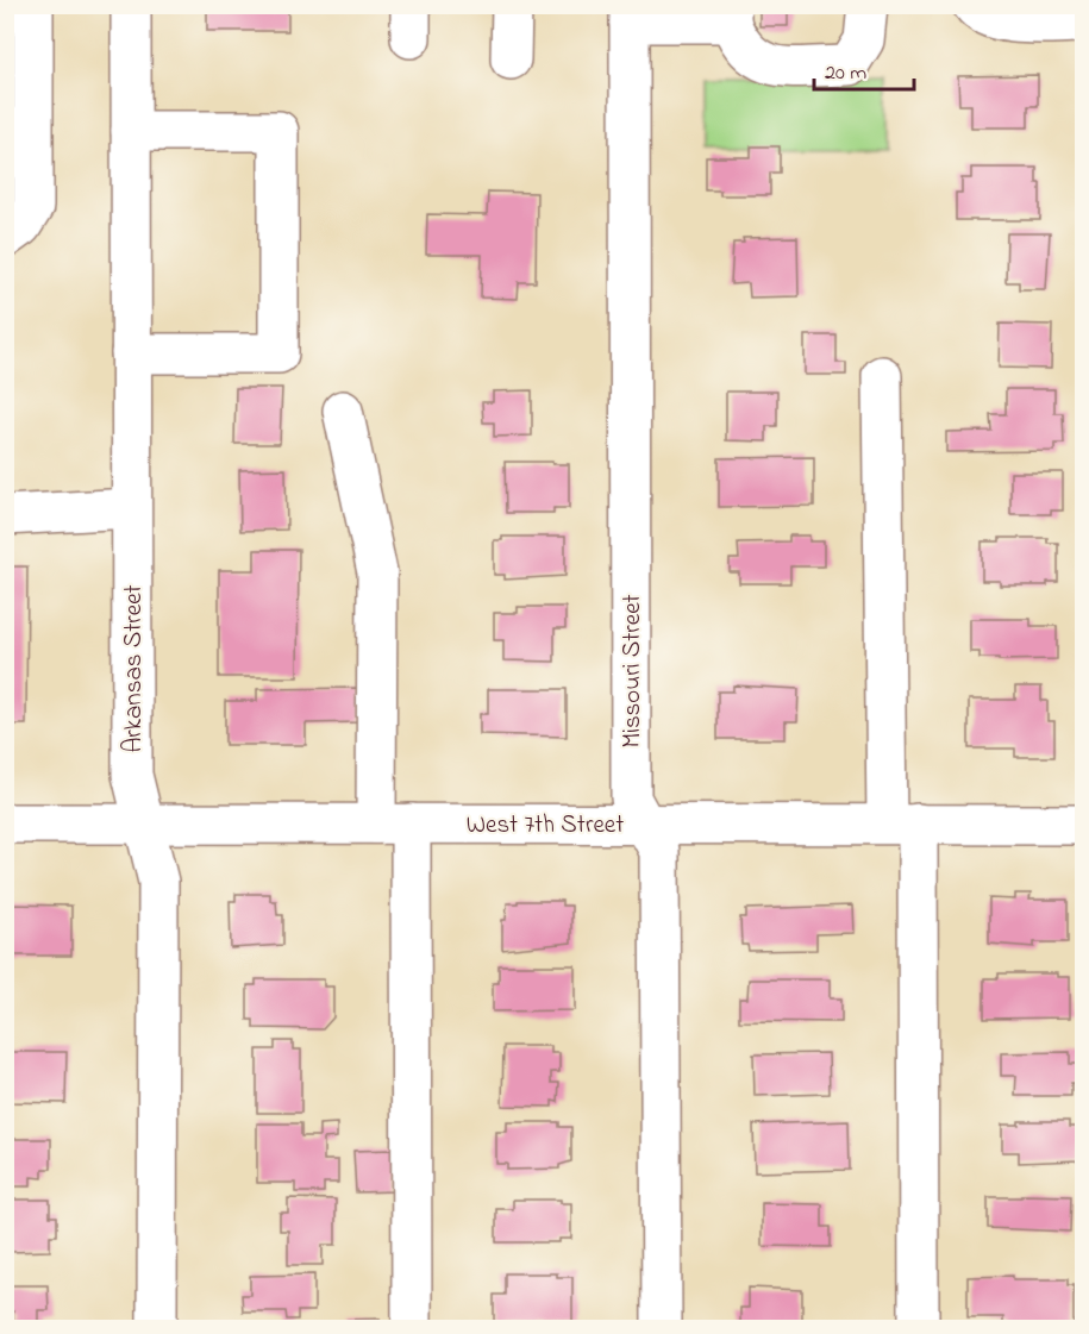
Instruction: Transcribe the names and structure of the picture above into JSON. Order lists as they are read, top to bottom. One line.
{"streets":{"street":["Arkansas Street","Missouri Street","West 7th Street"]},"crossings":[["Arkansas Street","West 7th Street"],["Missouri Street","West 7th Street"]],"scale_bar":"20 m"}
